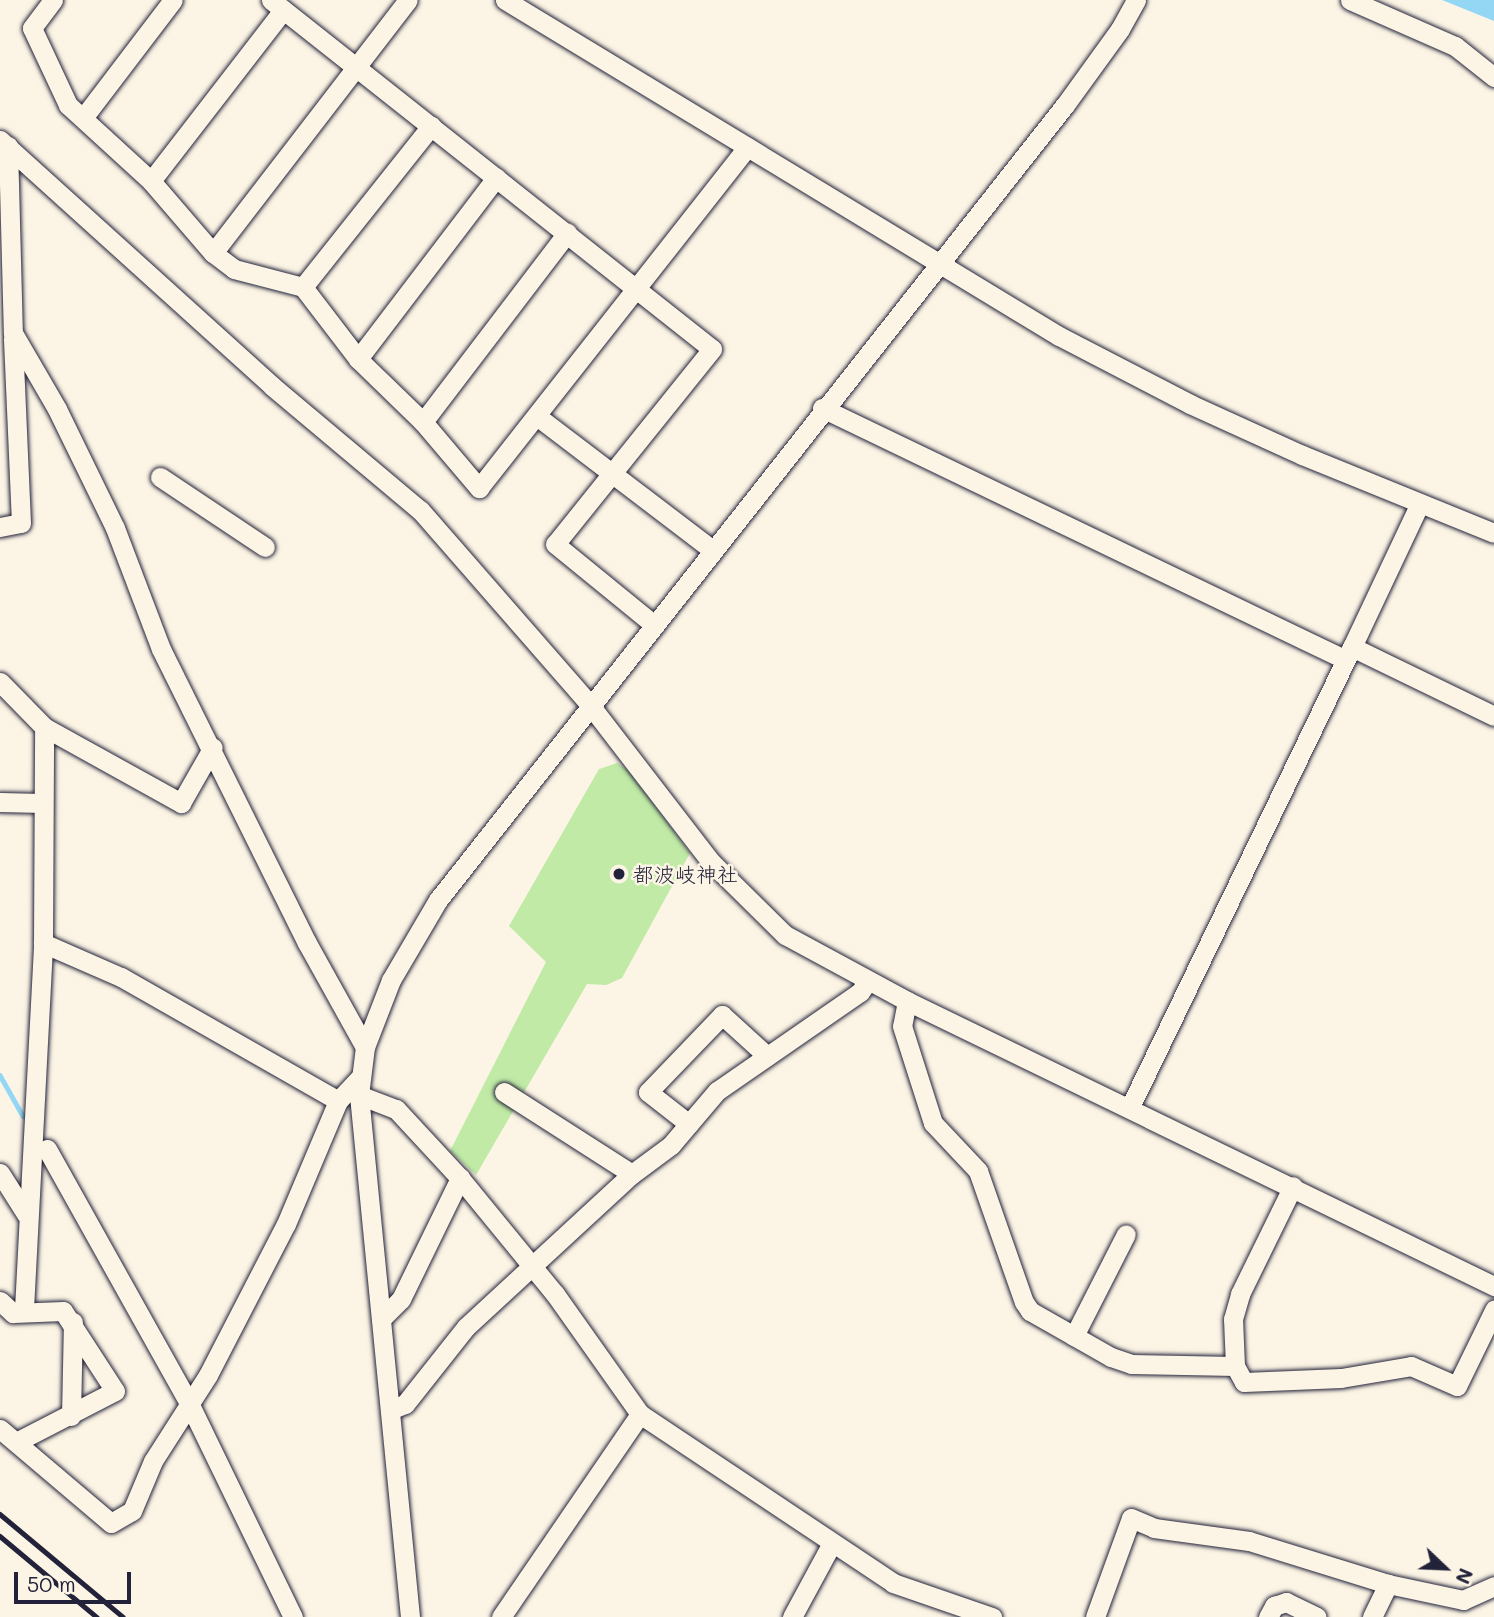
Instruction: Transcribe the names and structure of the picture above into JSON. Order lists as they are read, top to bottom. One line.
{"places":["都波岐神社"],"scale_bar":"50 m","north":"bottom right"}
